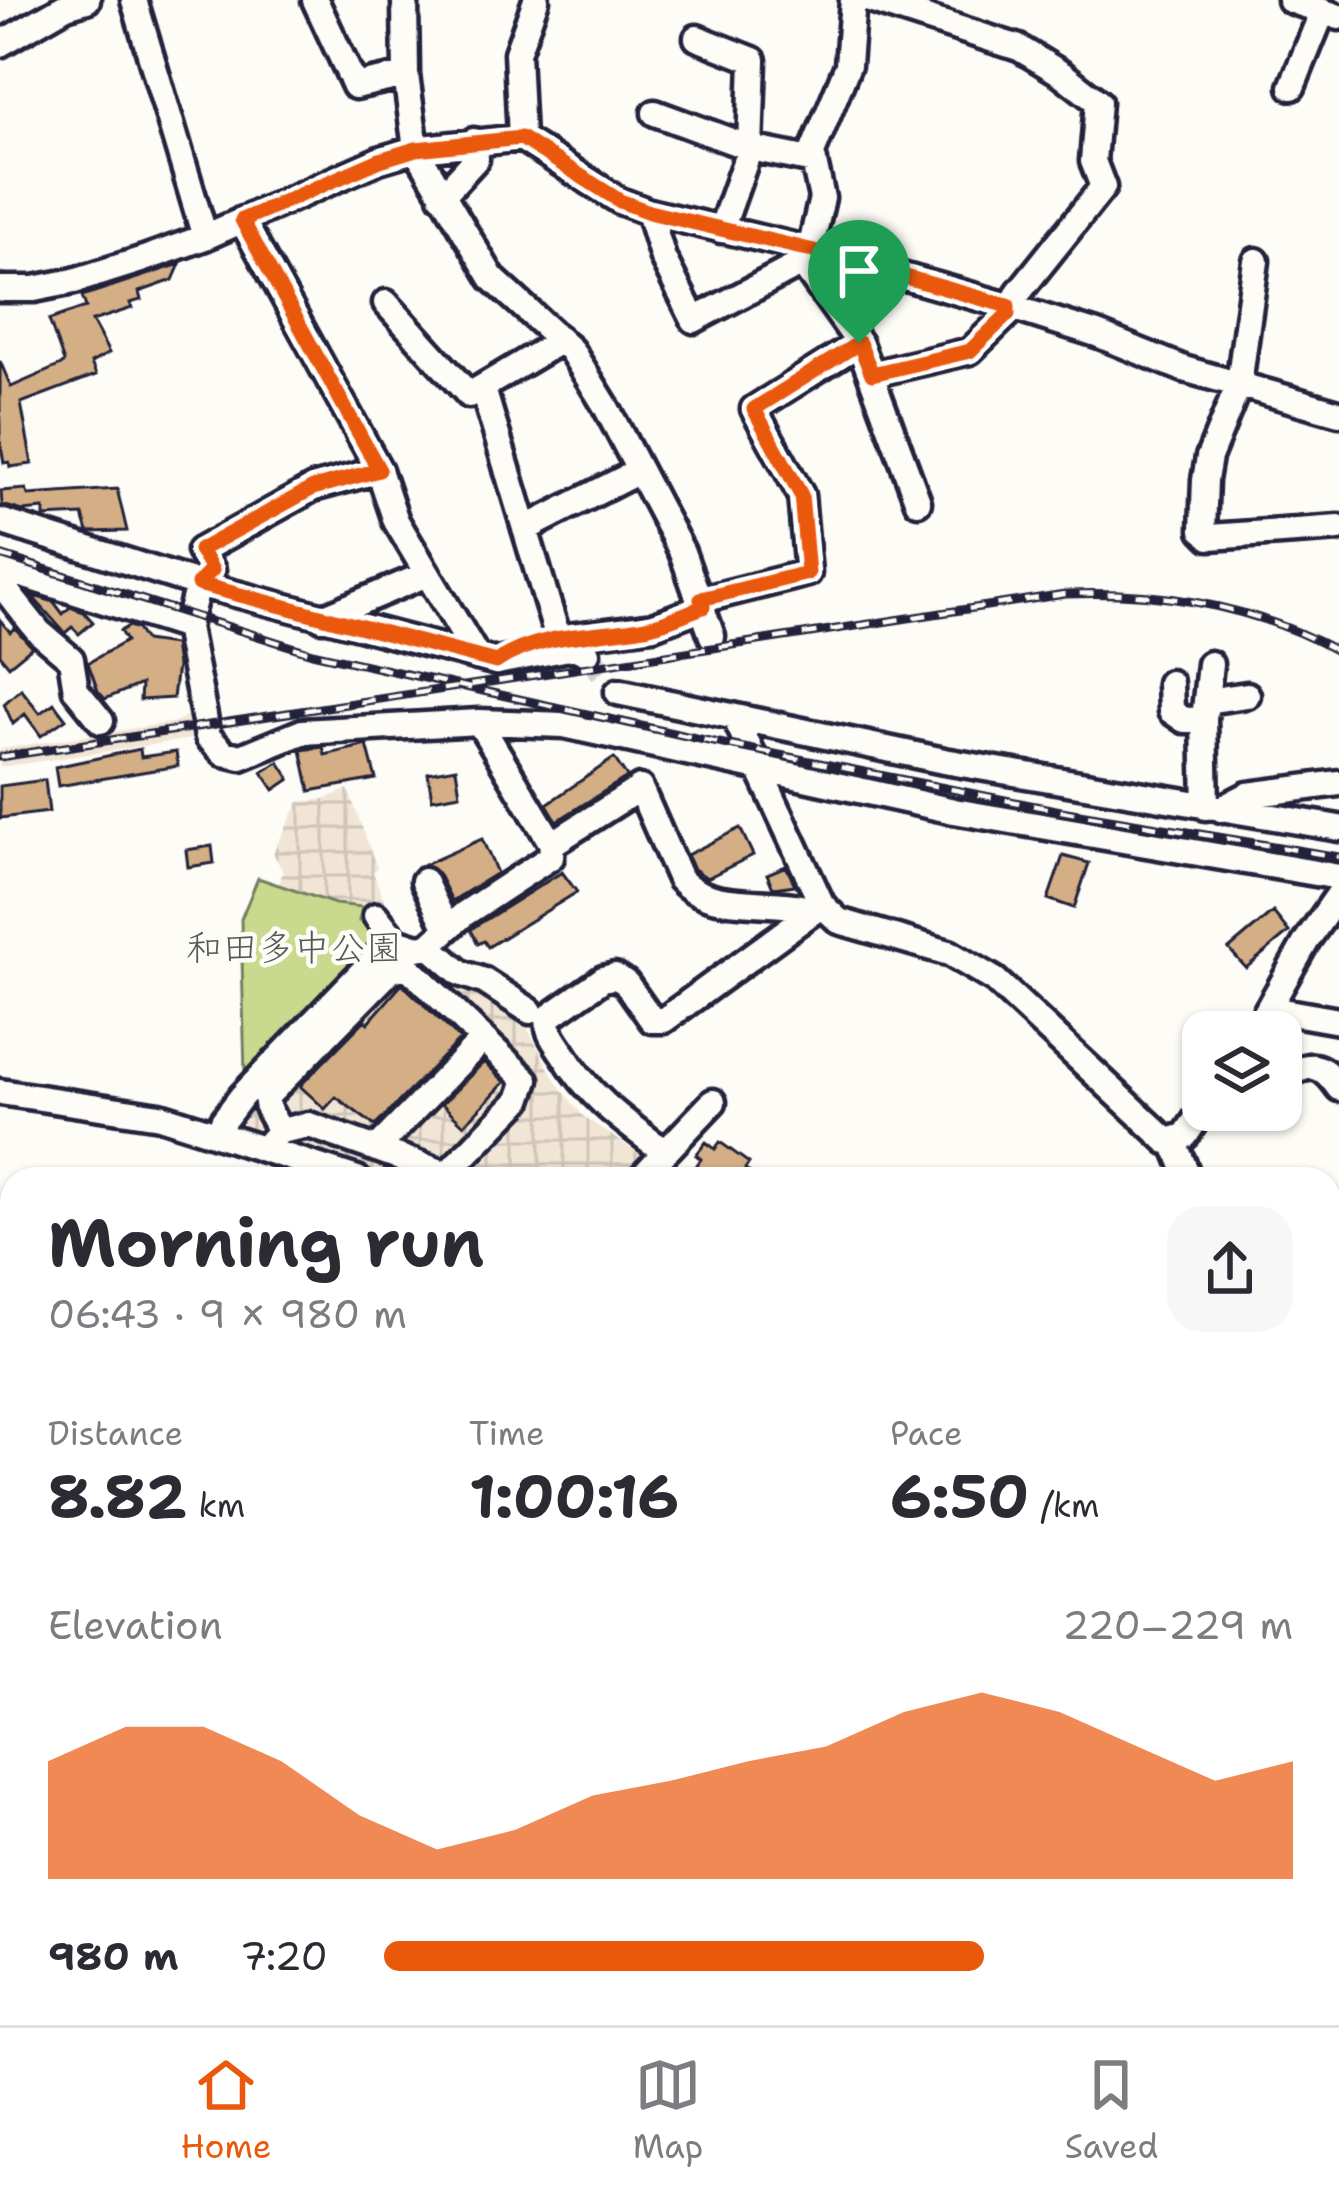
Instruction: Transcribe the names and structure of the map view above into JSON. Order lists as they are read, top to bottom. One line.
{"parks":["和田多中公園"],"page":{"heading":["Morning run","06:43 · 9 × 980 m"],"stats":[["Distance","8.82 km"],["Time","1:00:16"],["Pace","6:50 /km"]],"chart":["Elevation","220–229 m"],"list":[{"name":"980 m","note":"7:20"}],"tabs":["Home","Map","Saved"]}}
